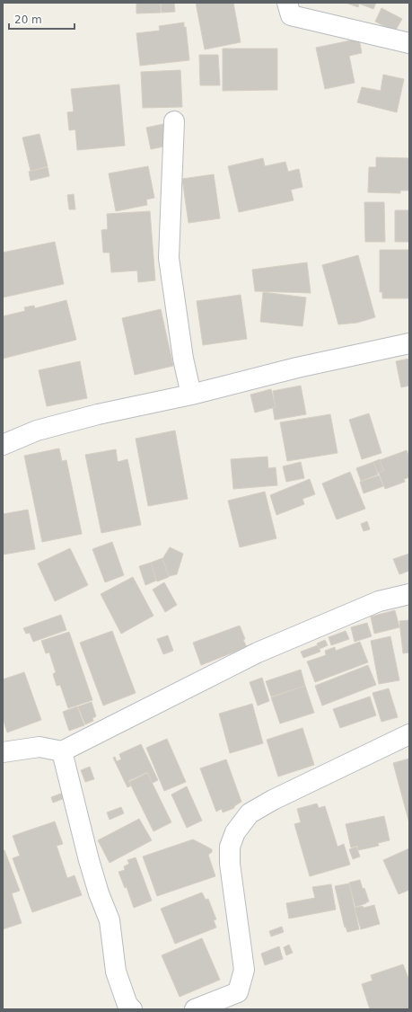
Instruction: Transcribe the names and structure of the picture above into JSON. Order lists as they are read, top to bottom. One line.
{"scale_bar":"20 m"}
